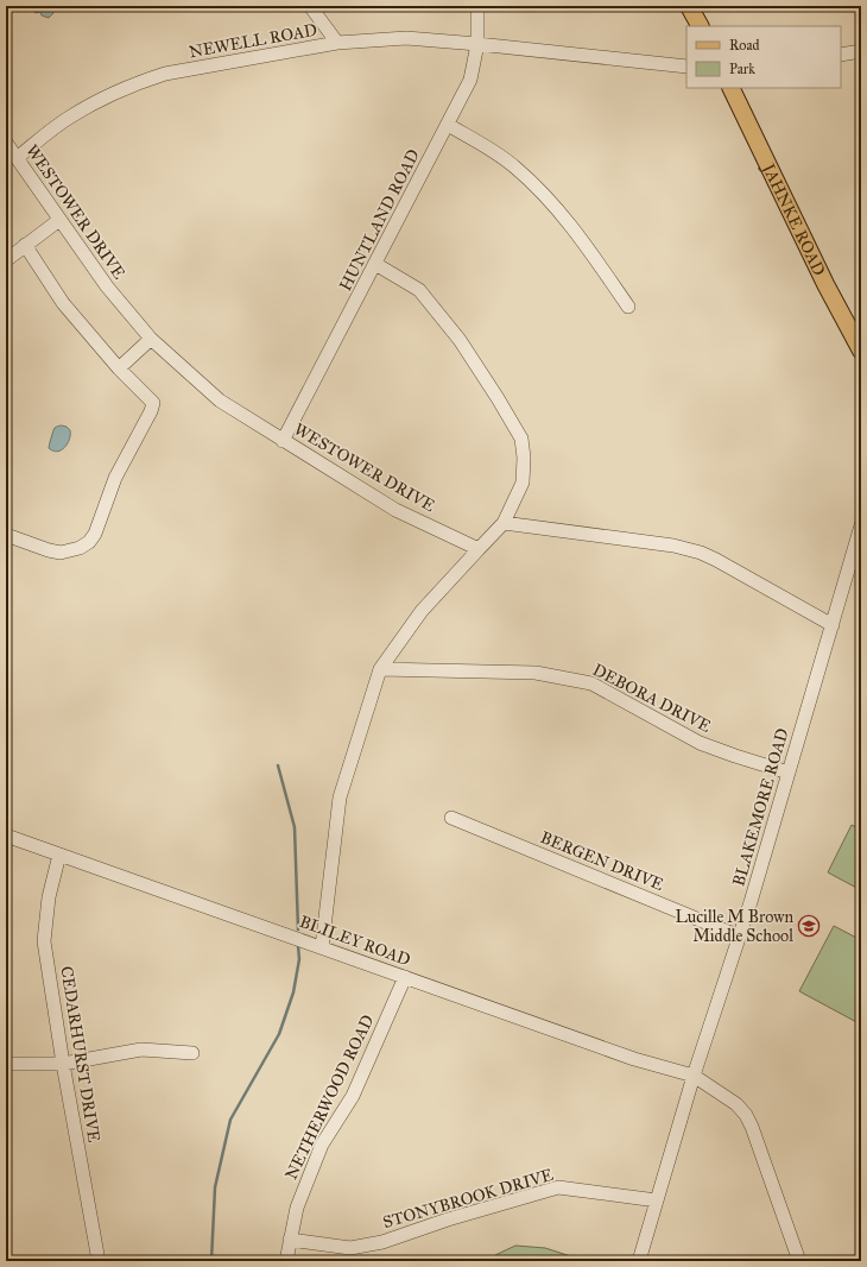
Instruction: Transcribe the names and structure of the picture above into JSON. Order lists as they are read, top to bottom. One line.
{"streets":{"main road":["JAHNKE ROAD"],"street":["NEWELL ROAD","WESTOWER DRIVE","HUNTLAND ROAD","DEBORA DRIVE","BLAKEMORE ROAD","BERGEN DRIVE","BLILEY ROAD","CEDARHURST DRIVE","NETHERWOOD ROAD","STONYBROOK DRIVE"]},"crossings":[["NEWELL ROAD","WESTOWER DRIVE"],["NEWELL ROAD","HUNTLAND ROAD"],["WESTOWER DRIVE","HUNTLAND ROAD"],["DEBORA DRIVE","BLAKEMORE ROAD"],["BLAKEMORE ROAD","BERGEN DRIVE"],["BLAKEMORE ROAD","BLILEY ROAD"],["BLAKEMORE ROAD","STONYBROOK DRIVE"],["BLILEY ROAD","CEDARHURST DRIVE"],["BLILEY ROAD","NETHERWOOD ROAD"],["NETHERWOOD ROAD","STONYBROOK DRIVE"]],"places":{"school or university":["Lucille M Brown Middle School"]},"legend":["Road","Park"]}
